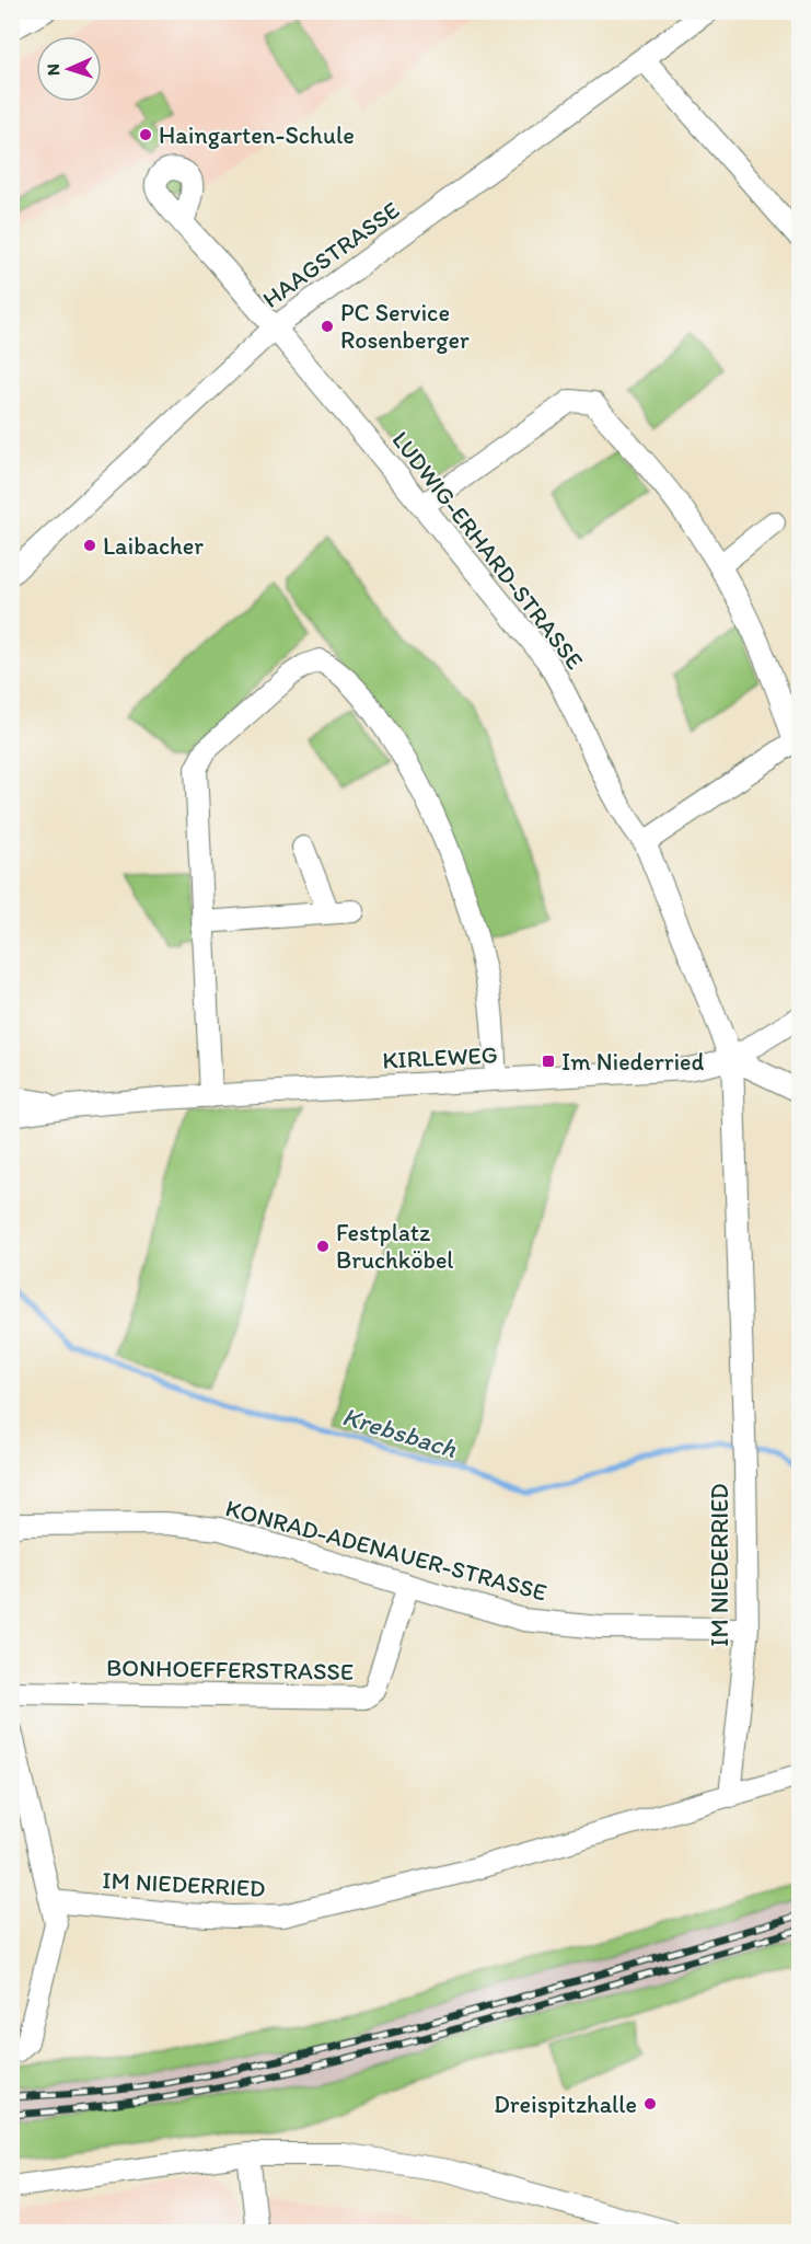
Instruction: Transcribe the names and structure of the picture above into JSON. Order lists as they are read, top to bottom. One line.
{"streets":{"street":["HAAGSTRASSE","LUDWIG-ERHARD-STRASSE","KIRLEWEG","KONRAD-ADENAUER-STRASSE","IM NIEDERRIED","BONHOEFFERSTRASSE"]},"crossings":[["HAAGSTRASSE","LUDWIG-ERHARD-STRASSE"],["LUDWIG-ERHARD-STRASSE","KIRLEWEG"],["LUDWIG-ERHARD-STRASSE","IM NIEDERRIED"],["KIRLEWEG","IM NIEDERRIED"],["KONRAD-ADENAUER-STRASSE","IM NIEDERRIED"],["KONRAD-ADENAUER-STRASSE","BONHOEFFERSTRASSE"]],"water":["Krebsbach"],"places":{"other":["Haingarten-Schule","PC Service Rosenberger","Laibacher","Festplatz Bruchköbel","Dreispitzhalle"],"transit":["Im Niederried"]},"north":"left"}
